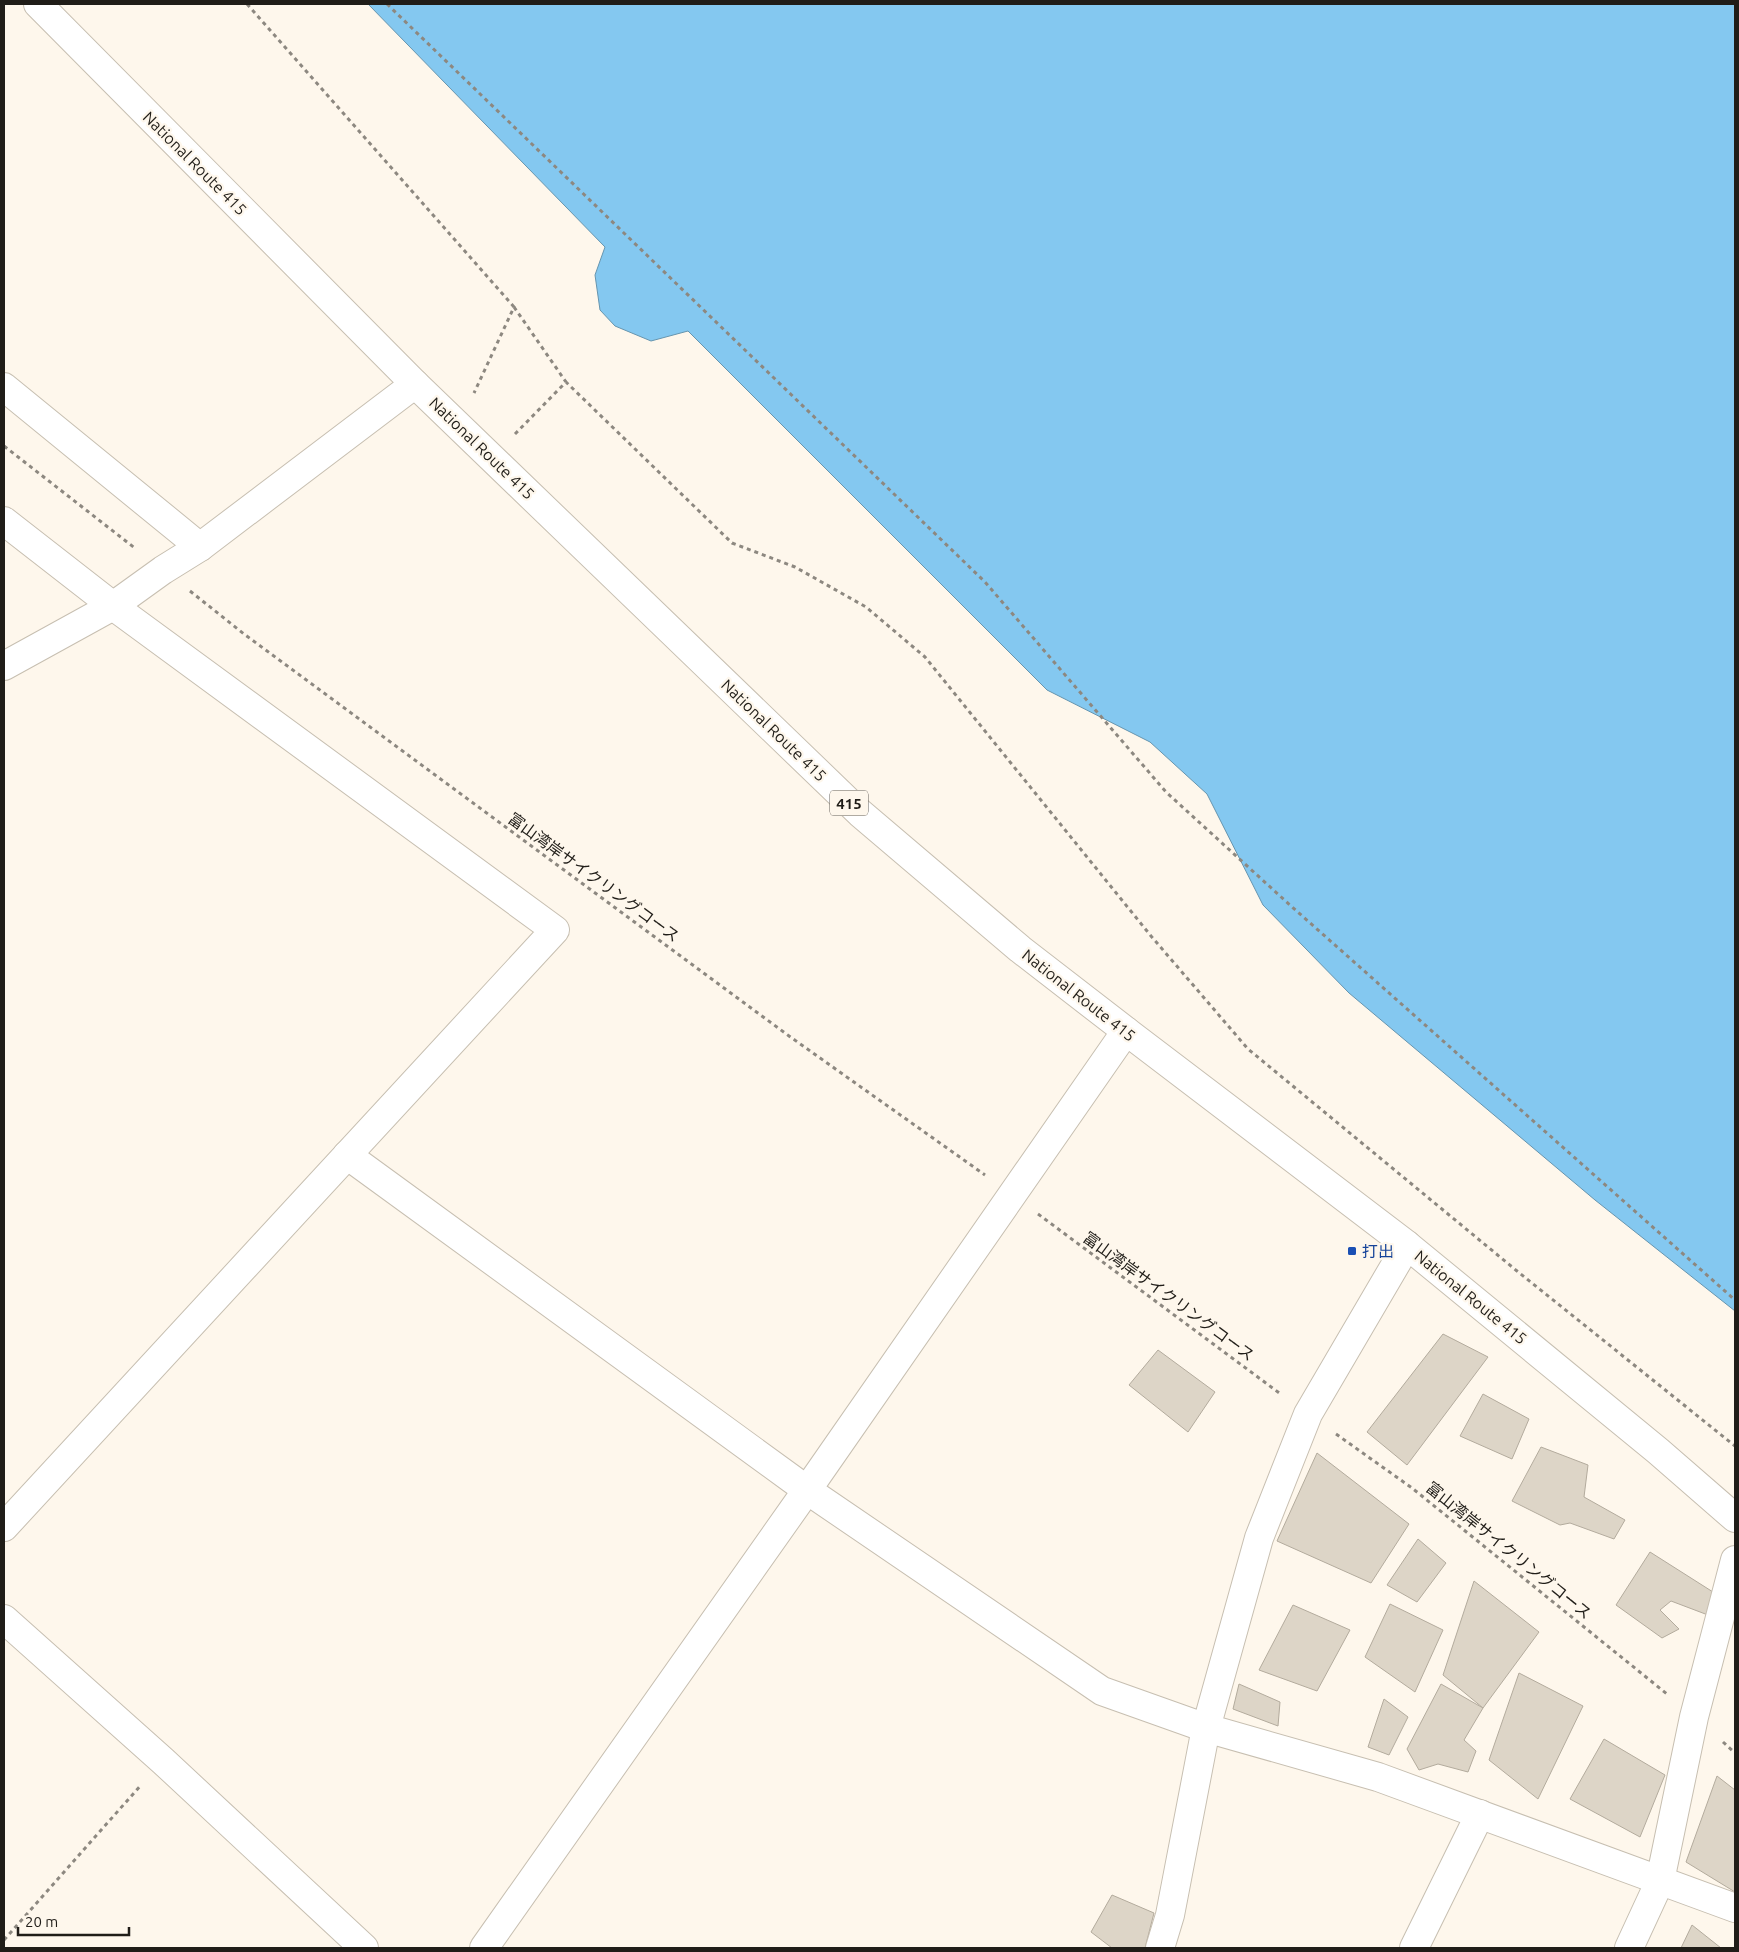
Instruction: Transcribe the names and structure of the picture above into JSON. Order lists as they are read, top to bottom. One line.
{"streets":{"main road":["National Route 415","415"],"path":["富山湾岸サイクリングコース"]},"places":{"transit":["打出"]},"scale_bar":"20 m"}
